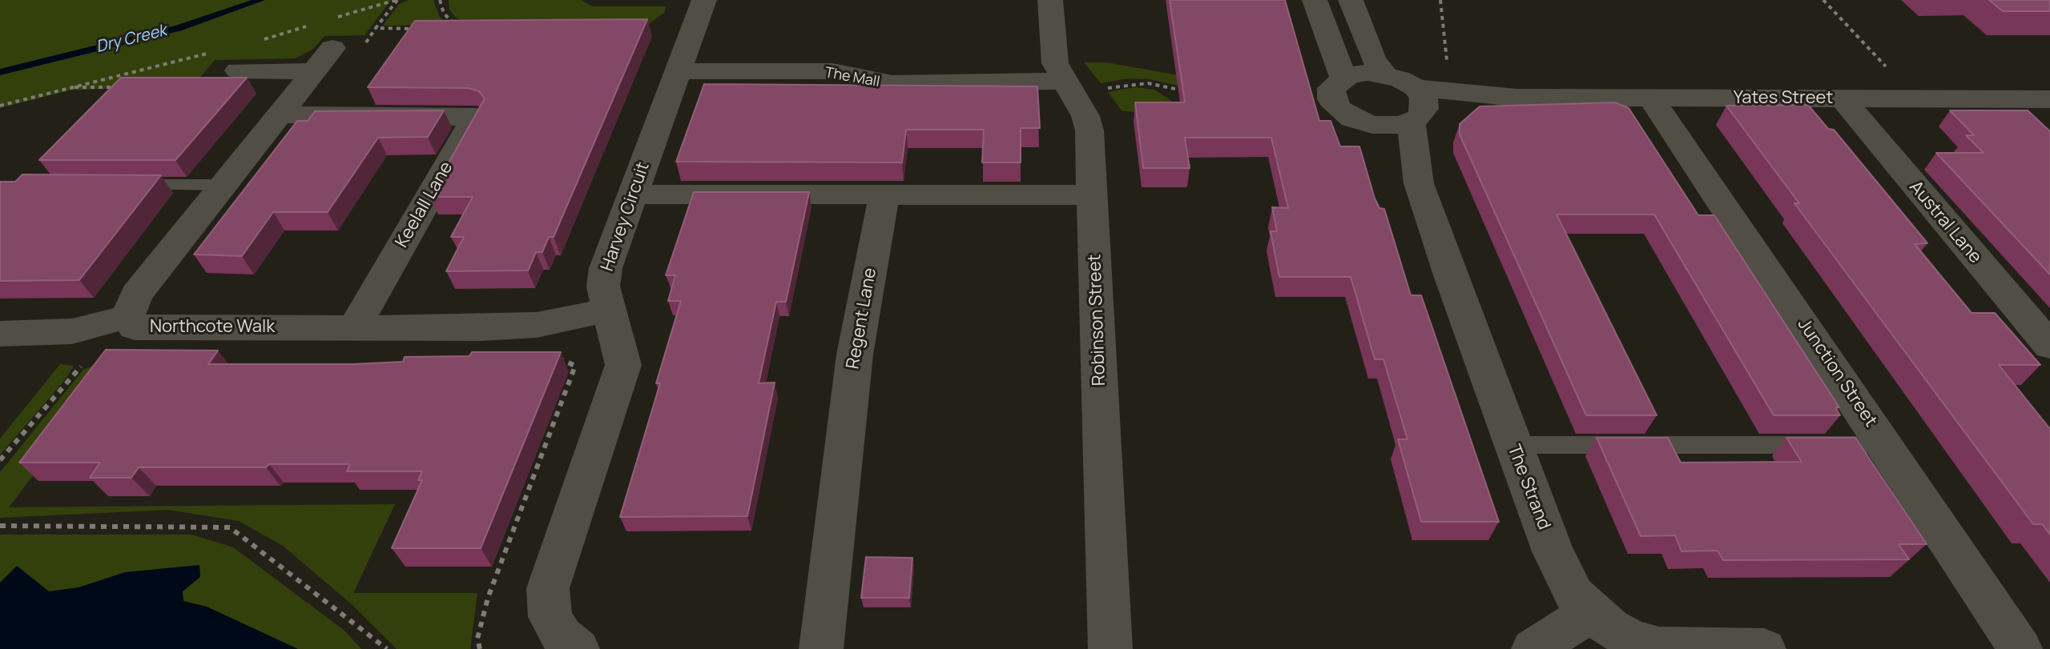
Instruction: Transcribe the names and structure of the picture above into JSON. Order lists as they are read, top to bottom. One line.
{"streets":{"street":["The Mall","Yates Street","Keelall Lane","Harvey Circuit","Austral Lane","Regent Lane","Robinson Street","Northcote Walk","Junction Street","The Strand"]},"crossings":[["The Mall","Harvey Circuit"],["The Mall","Robinson Street"],["Yates Street","Austral Lane"],["Yates Street","Junction Street"],["Yates Street","The Strand"],["Keelall Lane","Northcote Walk"],["Harvey Circuit","Northcote Walk"]],"water":["Dry Creek"]}
